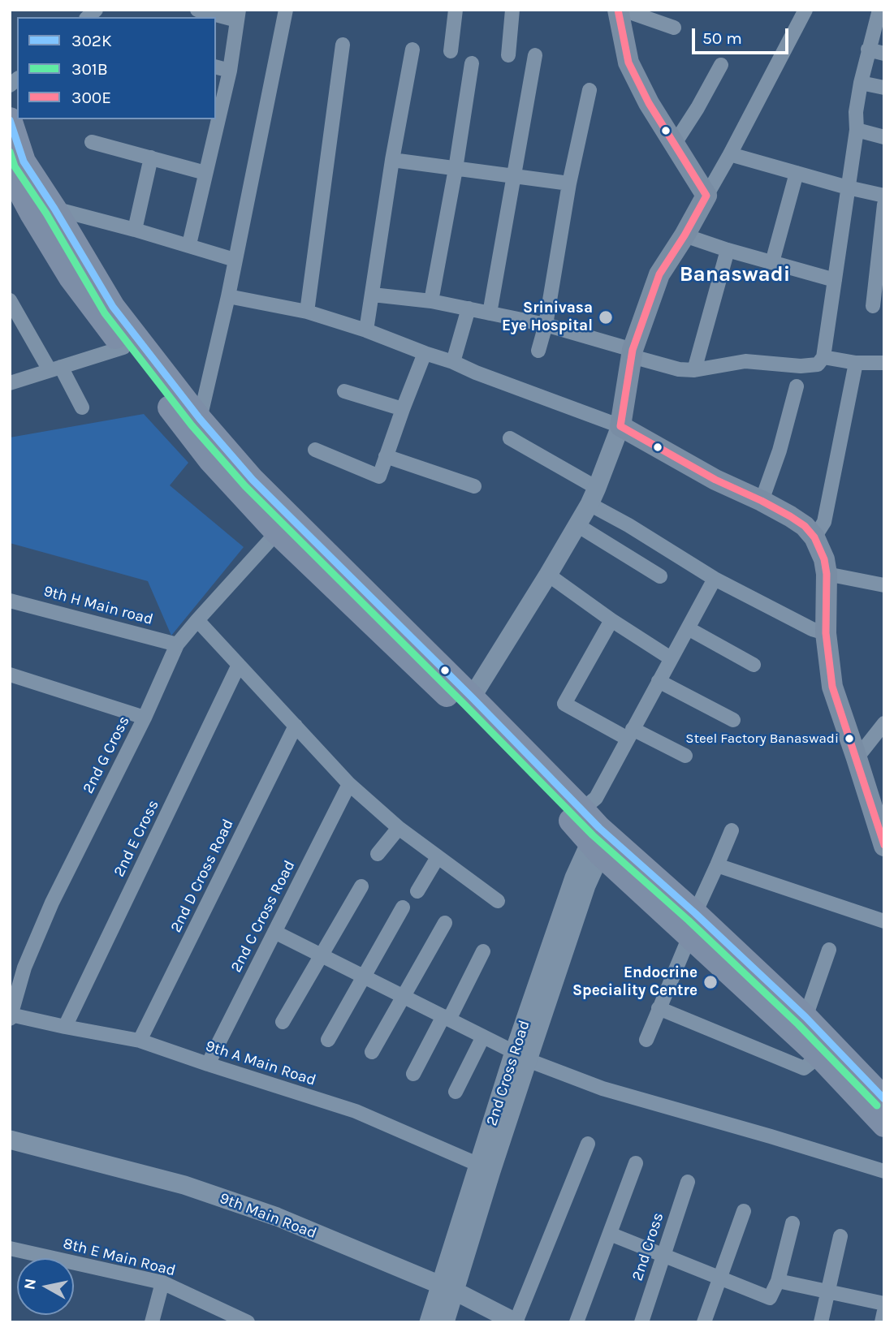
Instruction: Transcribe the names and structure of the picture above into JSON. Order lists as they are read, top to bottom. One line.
{"streets":{"street":["9th H Main road","2nd G Cross","2nd E Cross","2nd D Cross Road","2nd C Cross Road","9th A Main Road","2nd Cross Road","9th Main Road","2nd Cross","8th E Main Road"]},"crossings":[["9th H Main road","2nd G Cross"],["2nd G Cross","9th A Main Road"],["2nd E Cross","9th A Main Road"],["2nd D Cross Road","9th A Main Road"],["2nd C Cross Road","9th A Main Road"],["9th A Main Road","2nd Cross Road"],["2nd Cross Road","9th Main Road"]],"districts":["Banaswadi"],"places":["Srinivasa Eye Hospital","Steel Factory Banaswadi","Endocrine Speciality Centre"],"lines":["transit line 300E","transit line 302K","transit line 301B"],"legend":["302K","301B","300E"],"scale_bar":"50 m","north":"left"}
